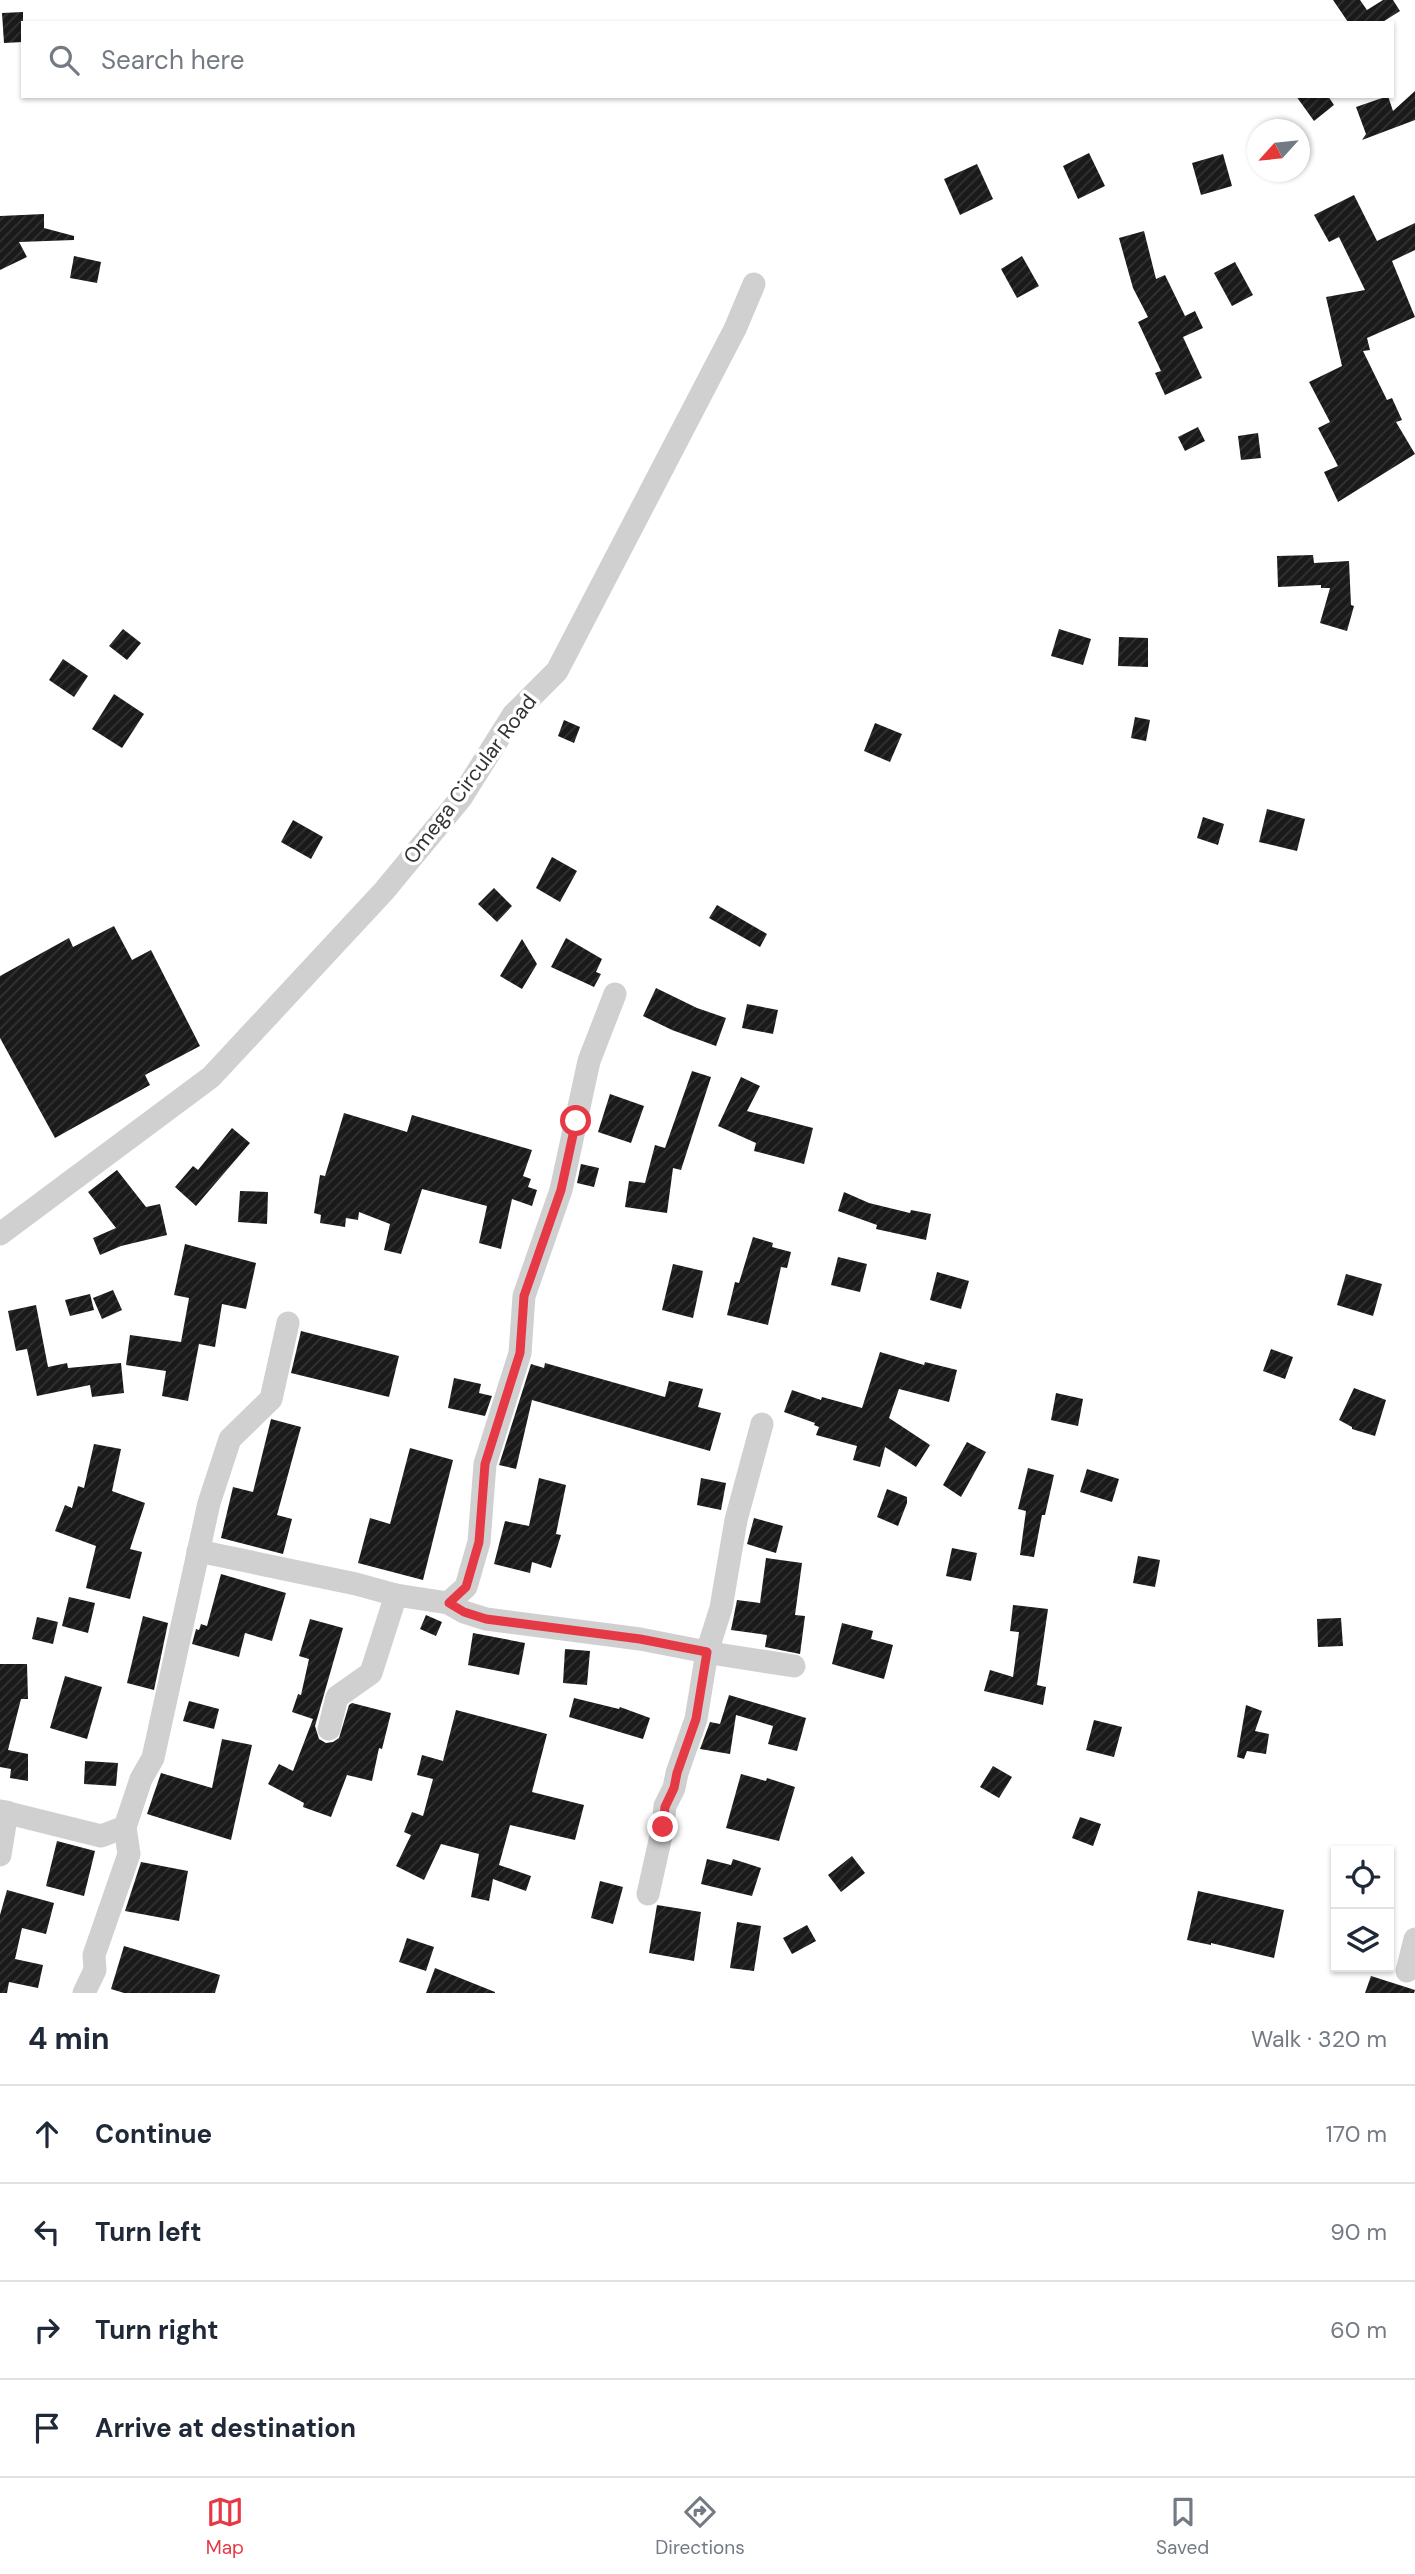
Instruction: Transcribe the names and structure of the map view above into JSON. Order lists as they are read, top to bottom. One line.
{"streets":{"street":["Omega Circular Road"]},"north":"bottom left","page":{"search":"Search here","heading":["4 min","Walk · 320 m"],"list":[["Continue","170 m"],["Turn left","90 m"],["Turn right","60 m"],"Arrive at destination"],"nav":["Map","Directions","Saved"]}}
